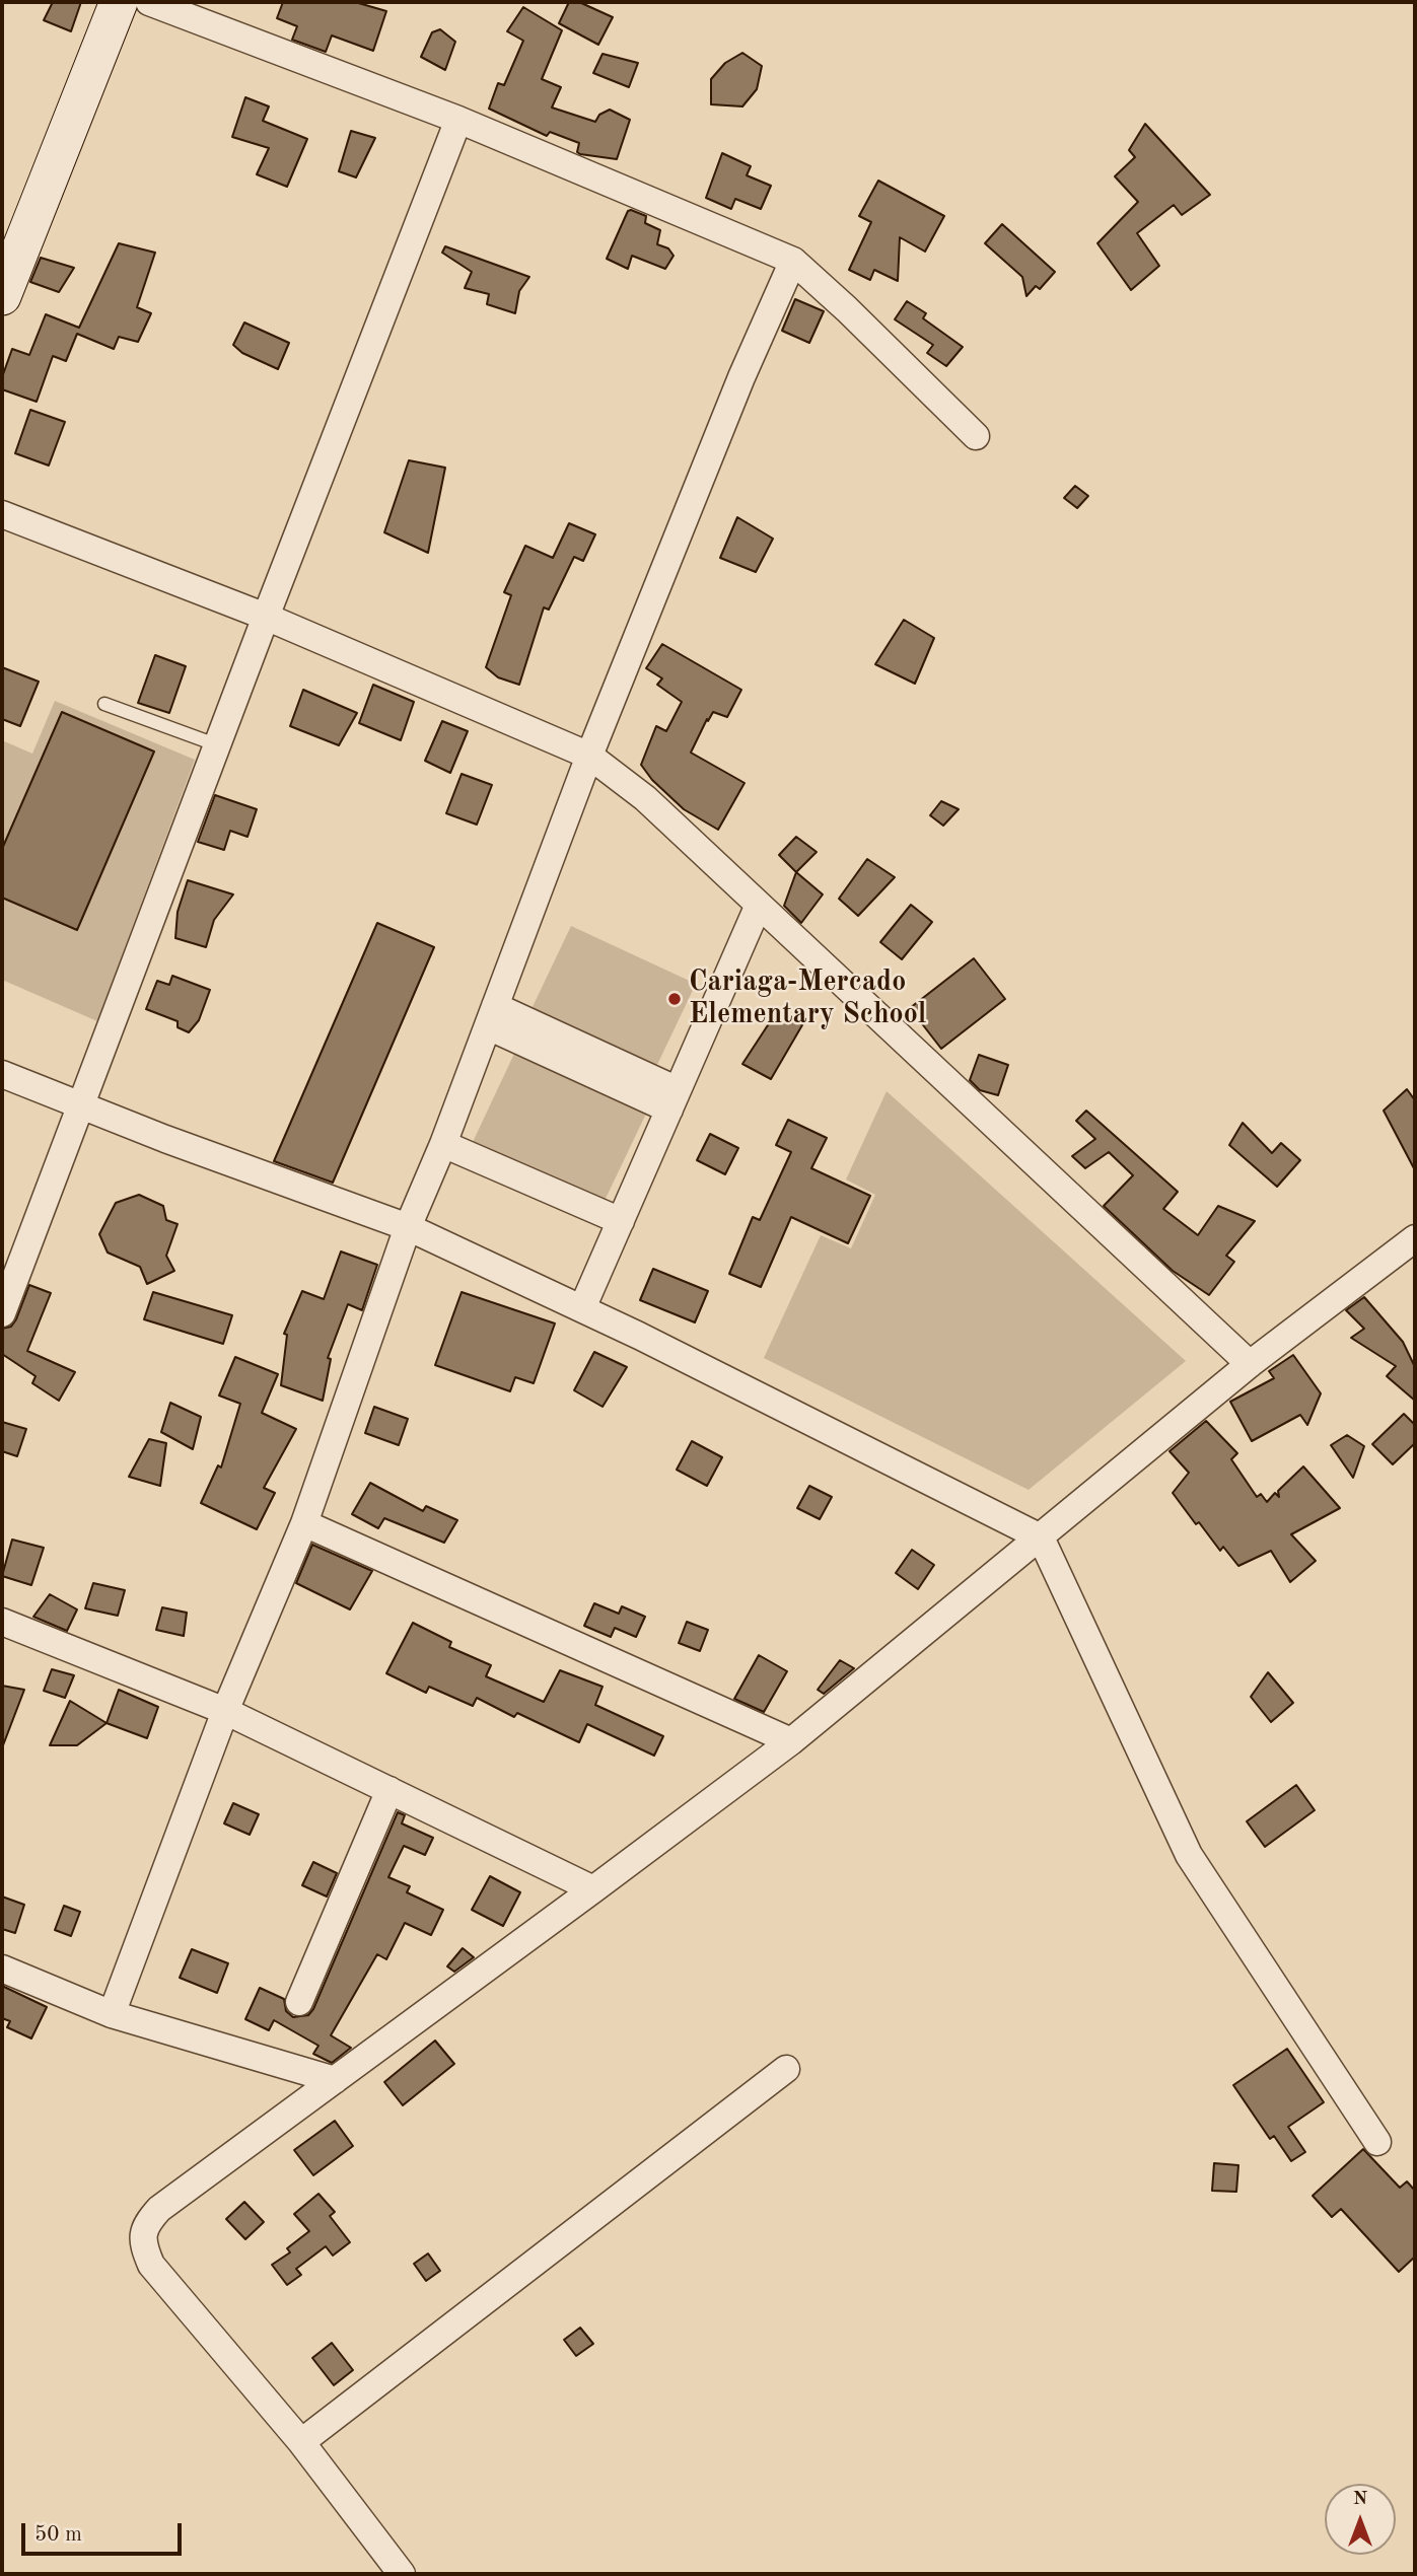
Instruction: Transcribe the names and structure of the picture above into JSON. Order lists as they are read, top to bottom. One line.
{"places":["Cariaga-Mercado Elementary School"],"scale_bar":"50 m","north":"top"}
